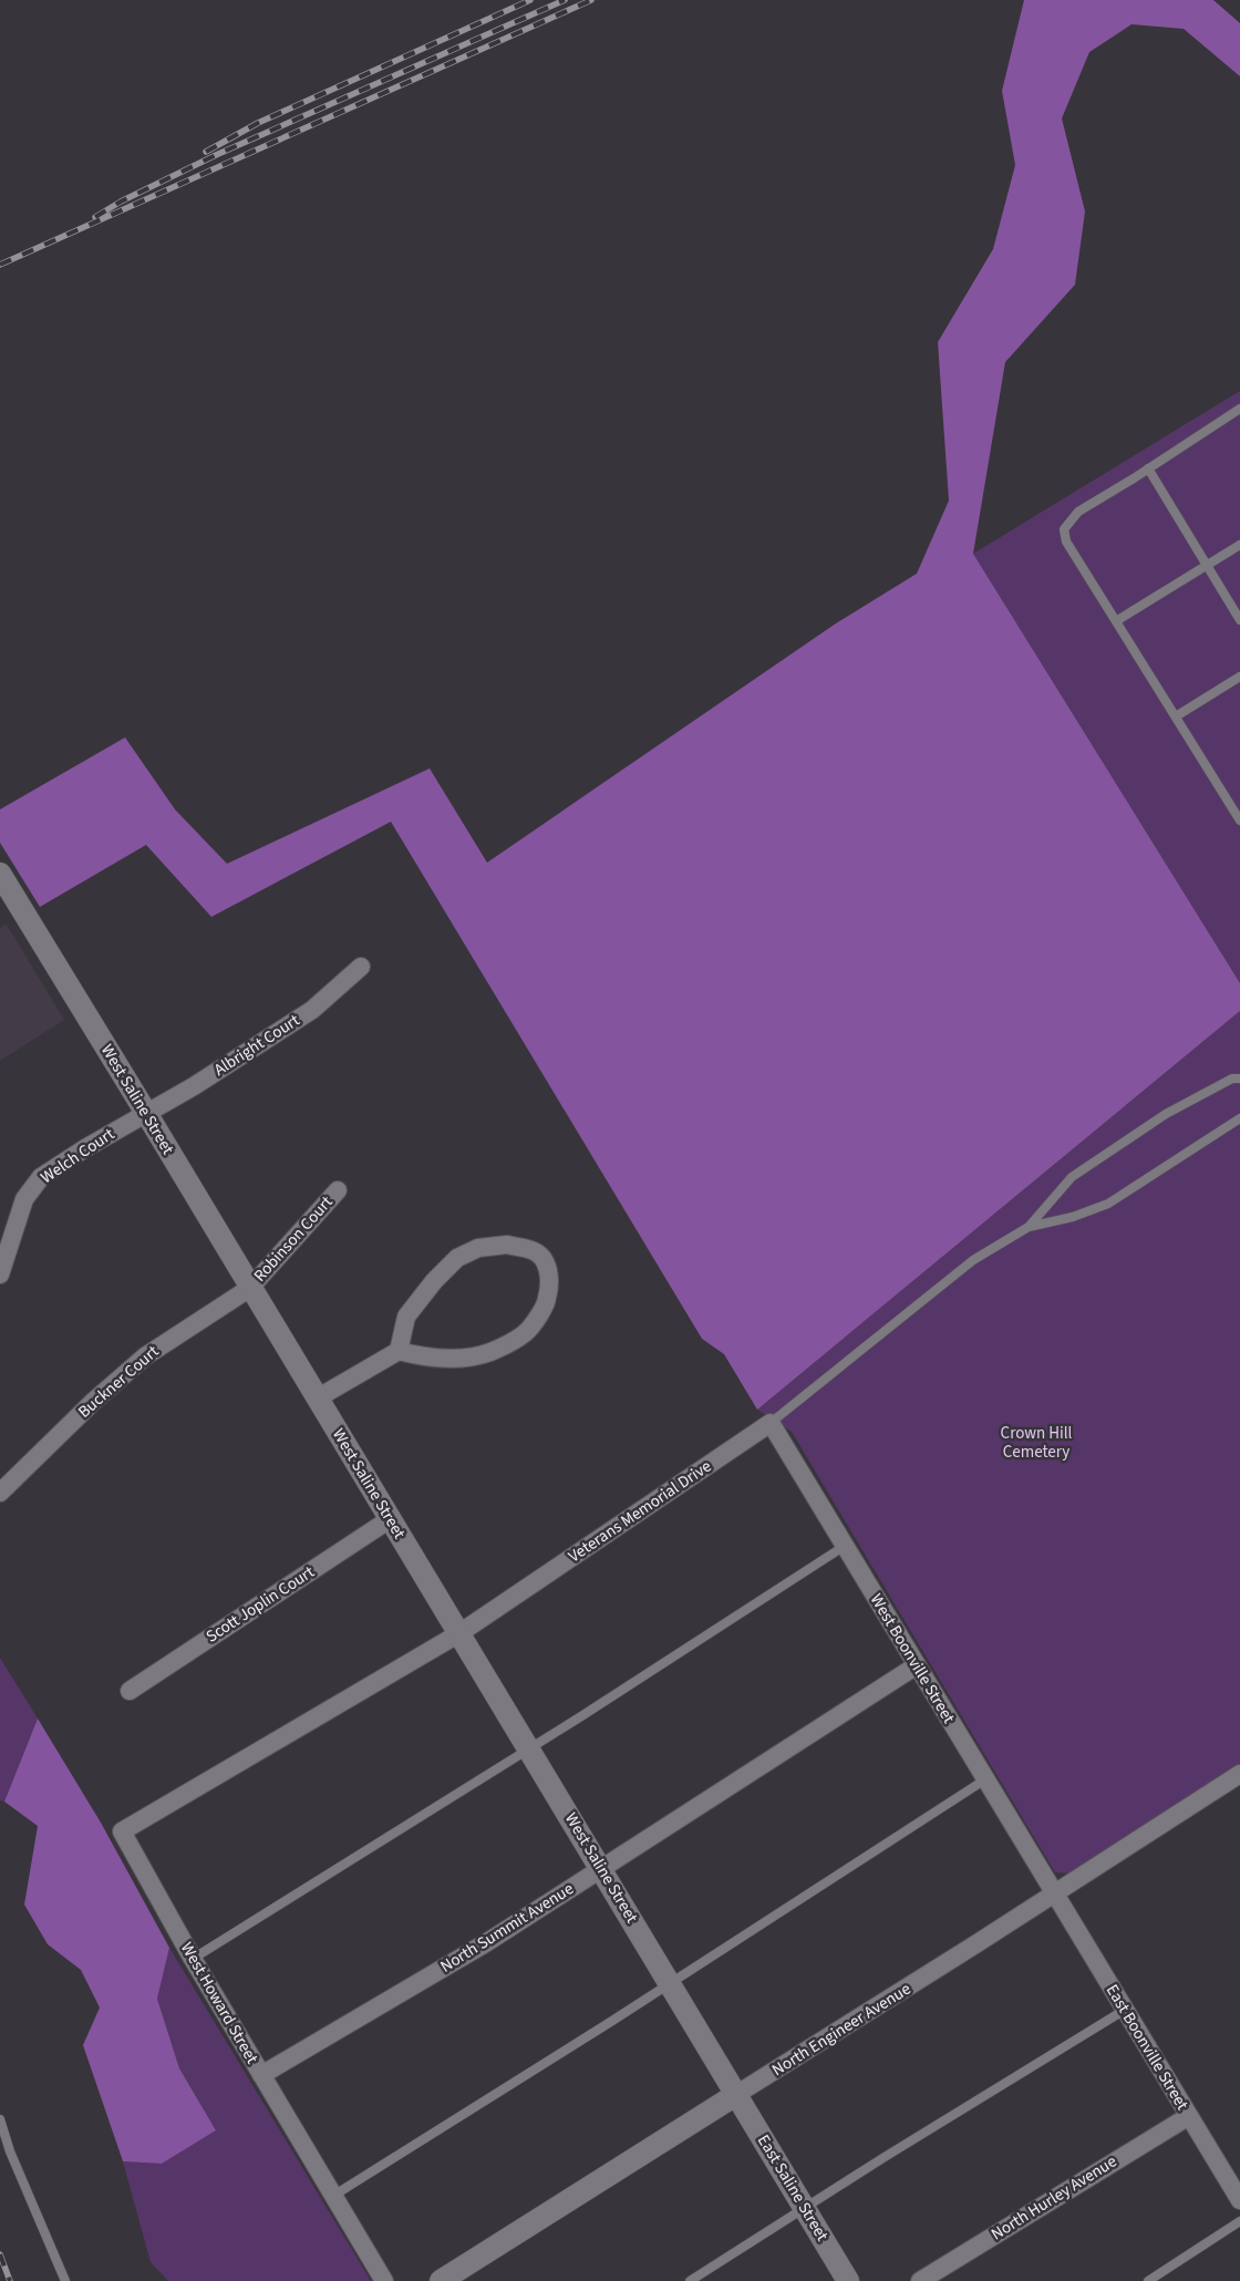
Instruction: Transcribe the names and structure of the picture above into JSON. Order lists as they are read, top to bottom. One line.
{"streets":{"street":["Albright Court","West Saline Street","Welch Court","Robinson Court","Buckner Court","Veterans Memorial Drive","Scott Joplin Court","West Boonville Street","North Summit Avenue","West Howard Street","North Engineer Avenue","East Boonville Street","East Saline Street","North Hurley Avenue"]},"crossings":[["Albright Court","West Saline Street"],["Albright Court","Welch Court"],["West Saline Street","Welch Court"],["West Saline Street","Robinson Court"],["West Saline Street","Buckner Court"],["West Saline Street","Veterans Memorial Drive"],["West Saline Street","Scott Joplin Court"],["West Saline Street","North Summit Avenue"],["West Saline Street","North Engineer Avenue"],["West Saline Street","East Saline Street"],["Robinson Court","Buckner Court"],["Veterans Memorial Drive","West Boonville Street"],["Veterans Memorial Drive","West Howard Street"],["West Boonville Street","North Summit Avenue"],["West Boonville Street","North Engineer Avenue"],["West Boonville Street","East Boonville Street"],["North Summit Avenue","West Howard Street"],["North Engineer Avenue","East Boonville Street"],["North Engineer Avenue","East Saline Street"],["East Boonville Street","North Hurley Avenue"]],"parks":["Crown Hill Cemetery"]}
